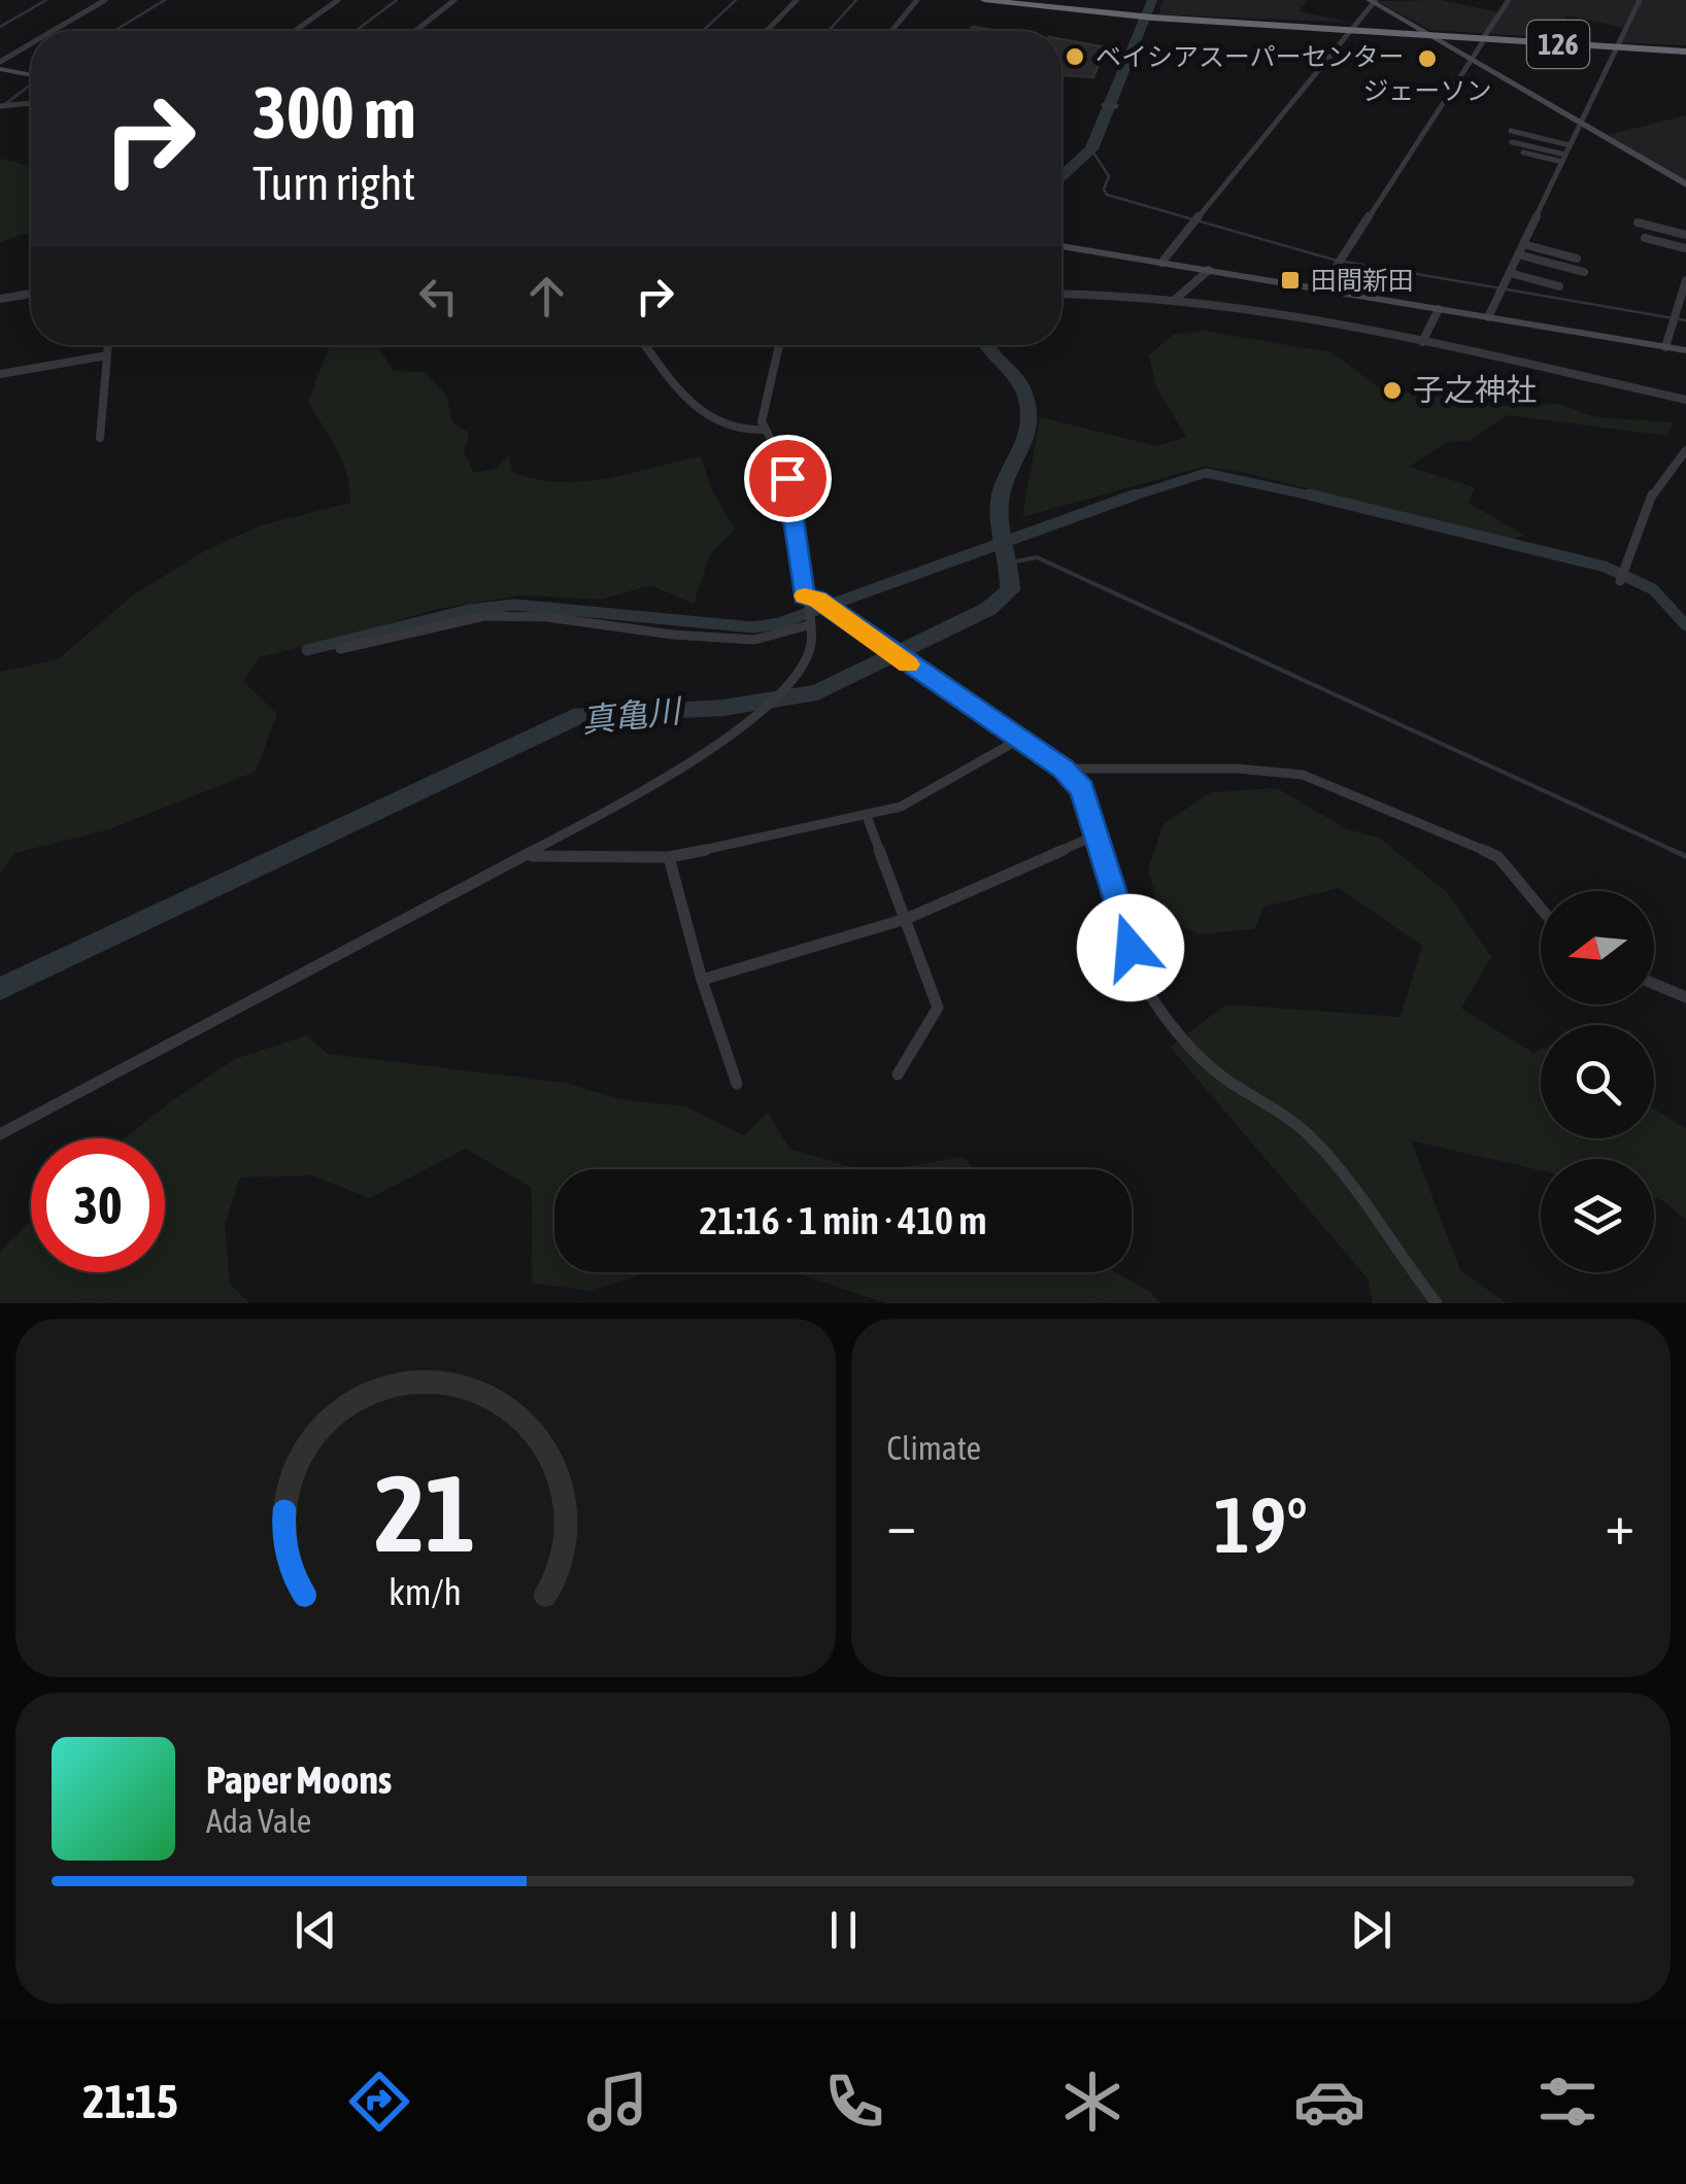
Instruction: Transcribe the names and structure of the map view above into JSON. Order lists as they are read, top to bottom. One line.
{"streets":{"highway":["126"]},"water":["真亀川"],"places":{"other":["ベイシアスーパーセンター","ジェーソン","子之神社"],"transit":["田間新田"]},"north":"left","page":{"turn":["300 m","Turn right"],"limit":"30","trip":"21:16 · 1 min · 410 m","tile":"Climate","heat":["−","19°","+"],"song":["Paper Moons","Ada Vale"],"tabs":"21:15","gauge":["21","km/h"]}}
